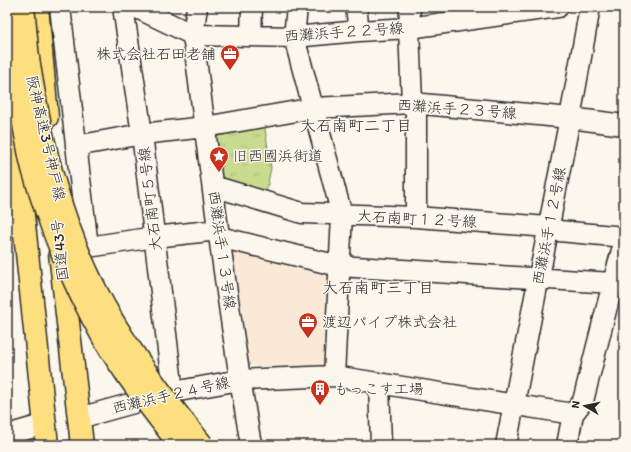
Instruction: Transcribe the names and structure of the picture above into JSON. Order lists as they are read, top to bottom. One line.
{"streets":{"highway":["阪神高速3号神戸線","国道43号"],"street":["西灘浜手２２号線","西灘浜手２３号線","大石南町５号線","大石南町１２号線","西灘浜手１２号線","西灘浜手１３号線","西灘浜手２４号線"]},"crossings":[["西灘浜手２２号線","西灘浜手１３号線"],["西灘浜手２３号線","大石南町５号線"],["西灘浜手２３号線","西灘浜手１２号線"],["西灘浜手２３号線","西灘浜手１３号線"],["大石南町５号線","西灘浜手２４号線"],["大石南町１２号線","西灘浜手１２号線"],["大石南町１２号線","西灘浜手１３号線"],["西灘浜手１２号線","西灘浜手２４号線"],["国道43号","西灘浜手２４号線"],["西灘浜手１３号線","西灘浜手２４号線"]],"districts":["大石南町二丁目","大石南町三丁目"],"places":{"office":["株式会社石田老舗","渡辺パイプ株式会社"],"place":["旧西國浜街道"],"building":["もっこす工場"]},"north":"left"}
